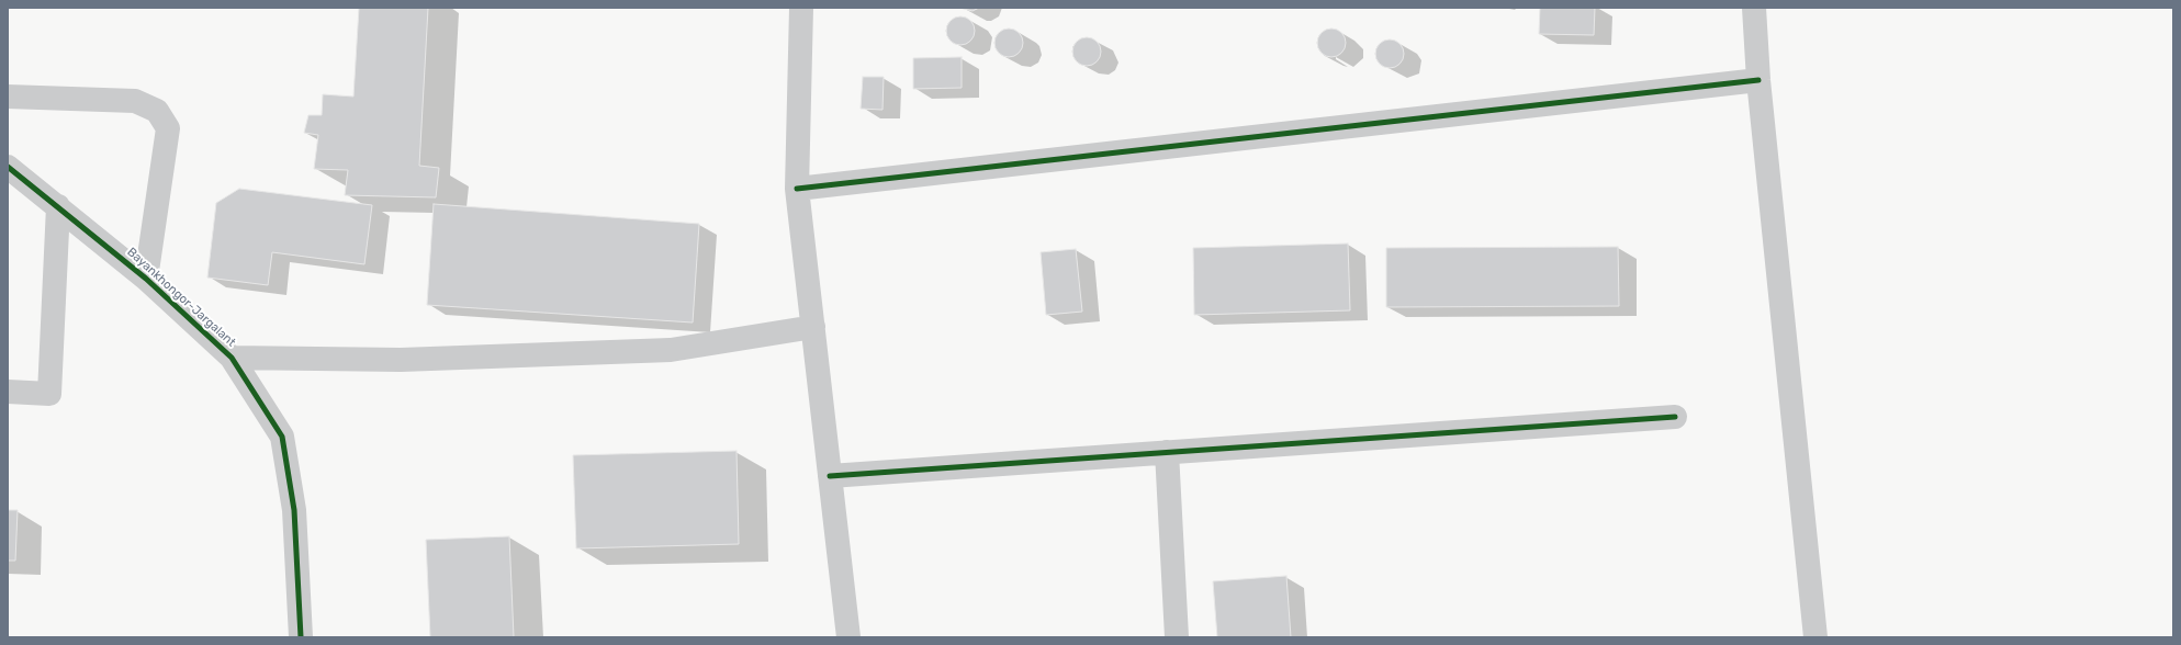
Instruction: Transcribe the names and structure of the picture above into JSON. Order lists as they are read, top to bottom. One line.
{"streets":{"street":["Bayankhongor-Jargalant"]}}
